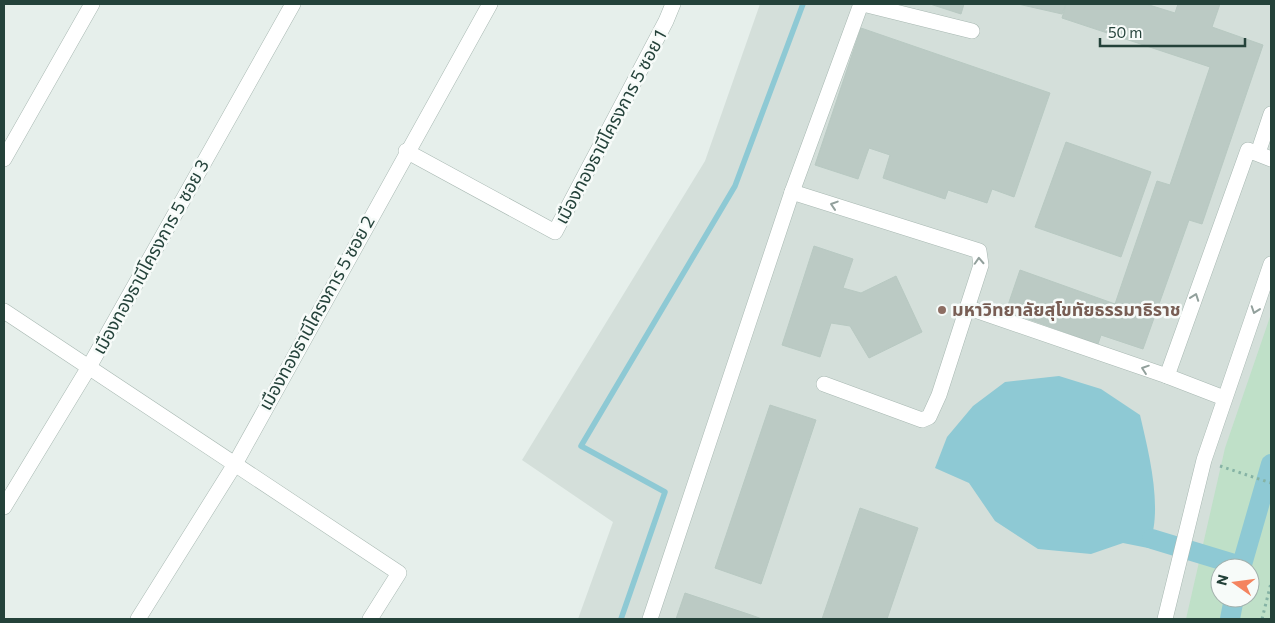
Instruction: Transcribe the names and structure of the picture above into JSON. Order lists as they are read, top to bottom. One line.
{"streets":{"street":["เมืองทองธานีโครงการ 5 ซอย 1","เมืองทองธานีโครงการ 5 ซอย 3","เมืองทองธานีโครงการ 5 ซอย 2"]},"crossings":[["เมืองทองธานีโครงการ 5 ซอย 1","เมืองทองธานีโครงการ 5 ซอย 2"]],"places":["มหาวิทยาลัยสุโขทัยธรรมาธิราช"],"scale_bar":"50 m","north":"left"}
